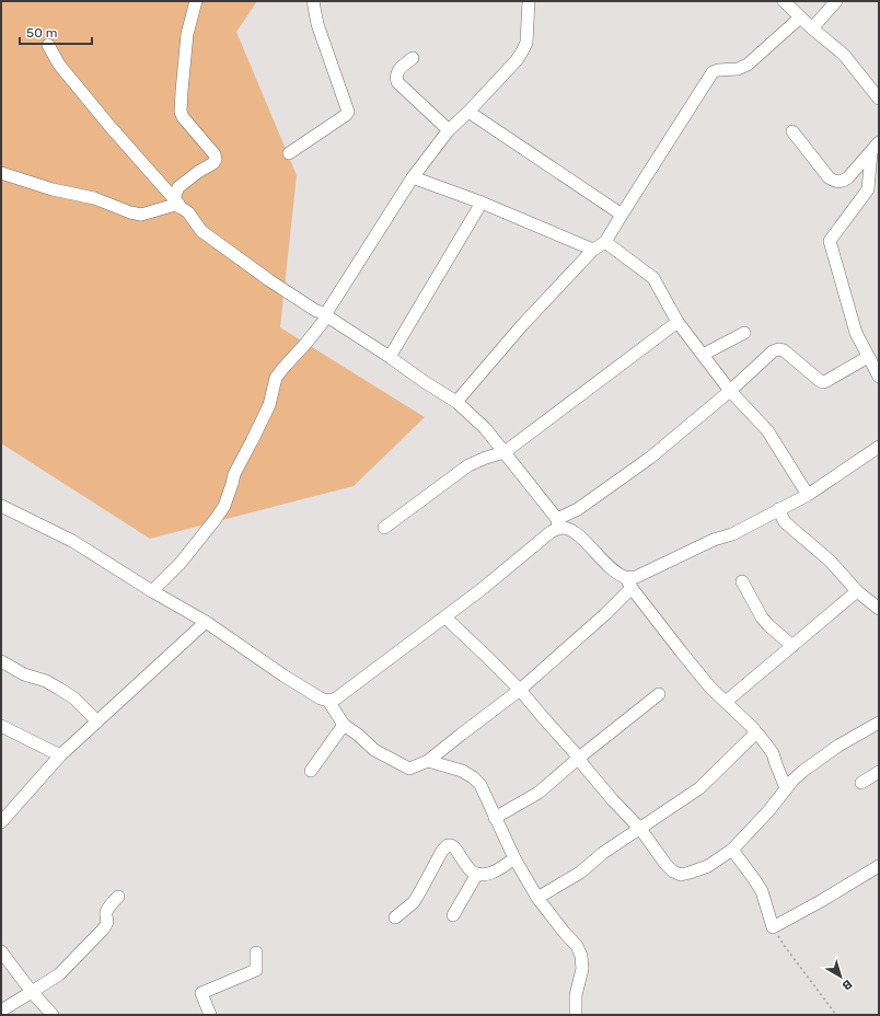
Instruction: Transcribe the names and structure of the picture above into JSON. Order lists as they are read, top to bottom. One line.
{"scale_bar":"50 m","north":"bottom right"}
